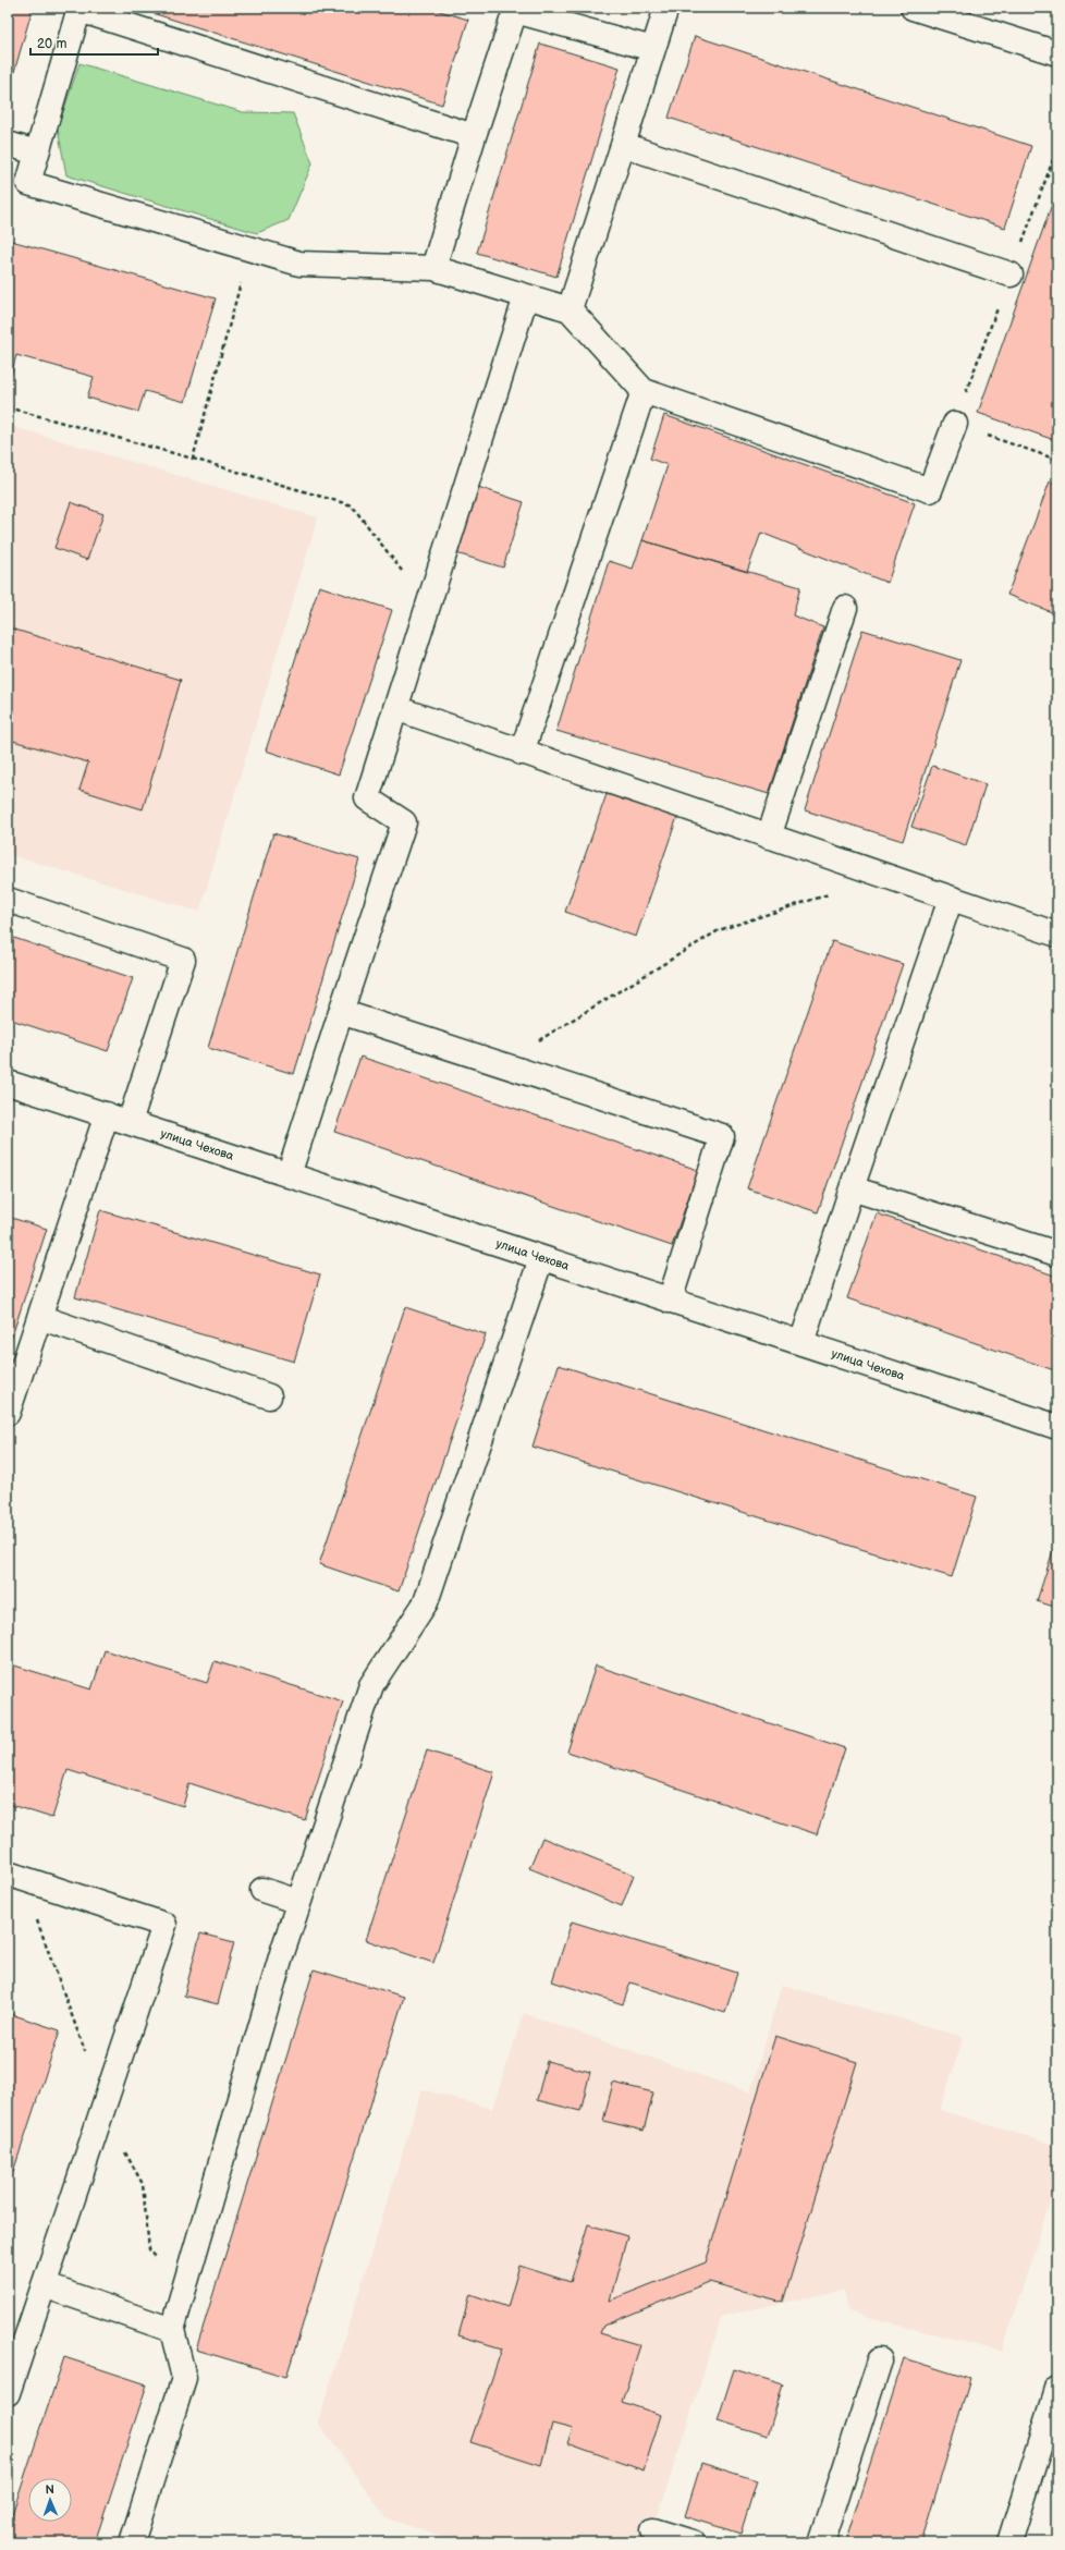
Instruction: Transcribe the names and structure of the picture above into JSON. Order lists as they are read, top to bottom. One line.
{"streets":{"street":["улица Чехова"]},"scale_bar":"20 m","north":"top"}
